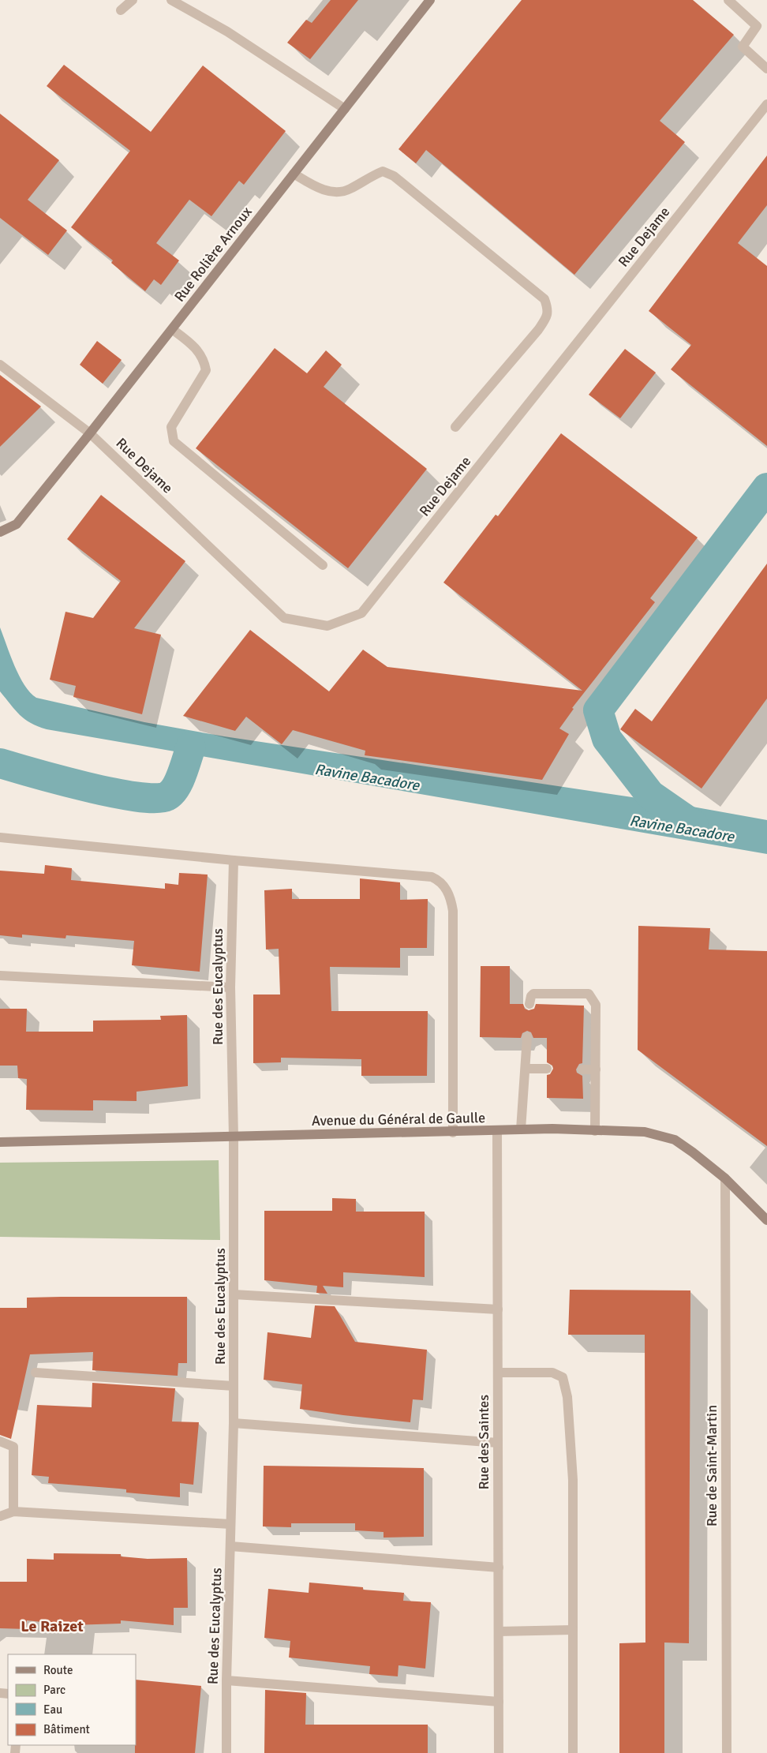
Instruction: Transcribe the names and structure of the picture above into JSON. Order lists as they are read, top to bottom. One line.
{"streets":{"main road":["Rue Rolière Arnoux","Avenue du Général de Gaulle"],"street":["Rue Dejame","Rue des Eucalyptus","Rue des Saintes","Rue de Saint-Martin"]},"crossings":[["Rue Dejame","Rue Rolière Arnoux"],["Rue des Eucalyptus","Avenue du Général de Gaulle"],["Avenue du Général de Gaulle","Rue des Saintes"],["Avenue du Général de Gaulle","Rue de Saint-Martin"]],"districts":["Le Raizet"],"water":["Ravine Bacadore"],"legend":["Route","Parc","Eau","Bâtiment"]}
